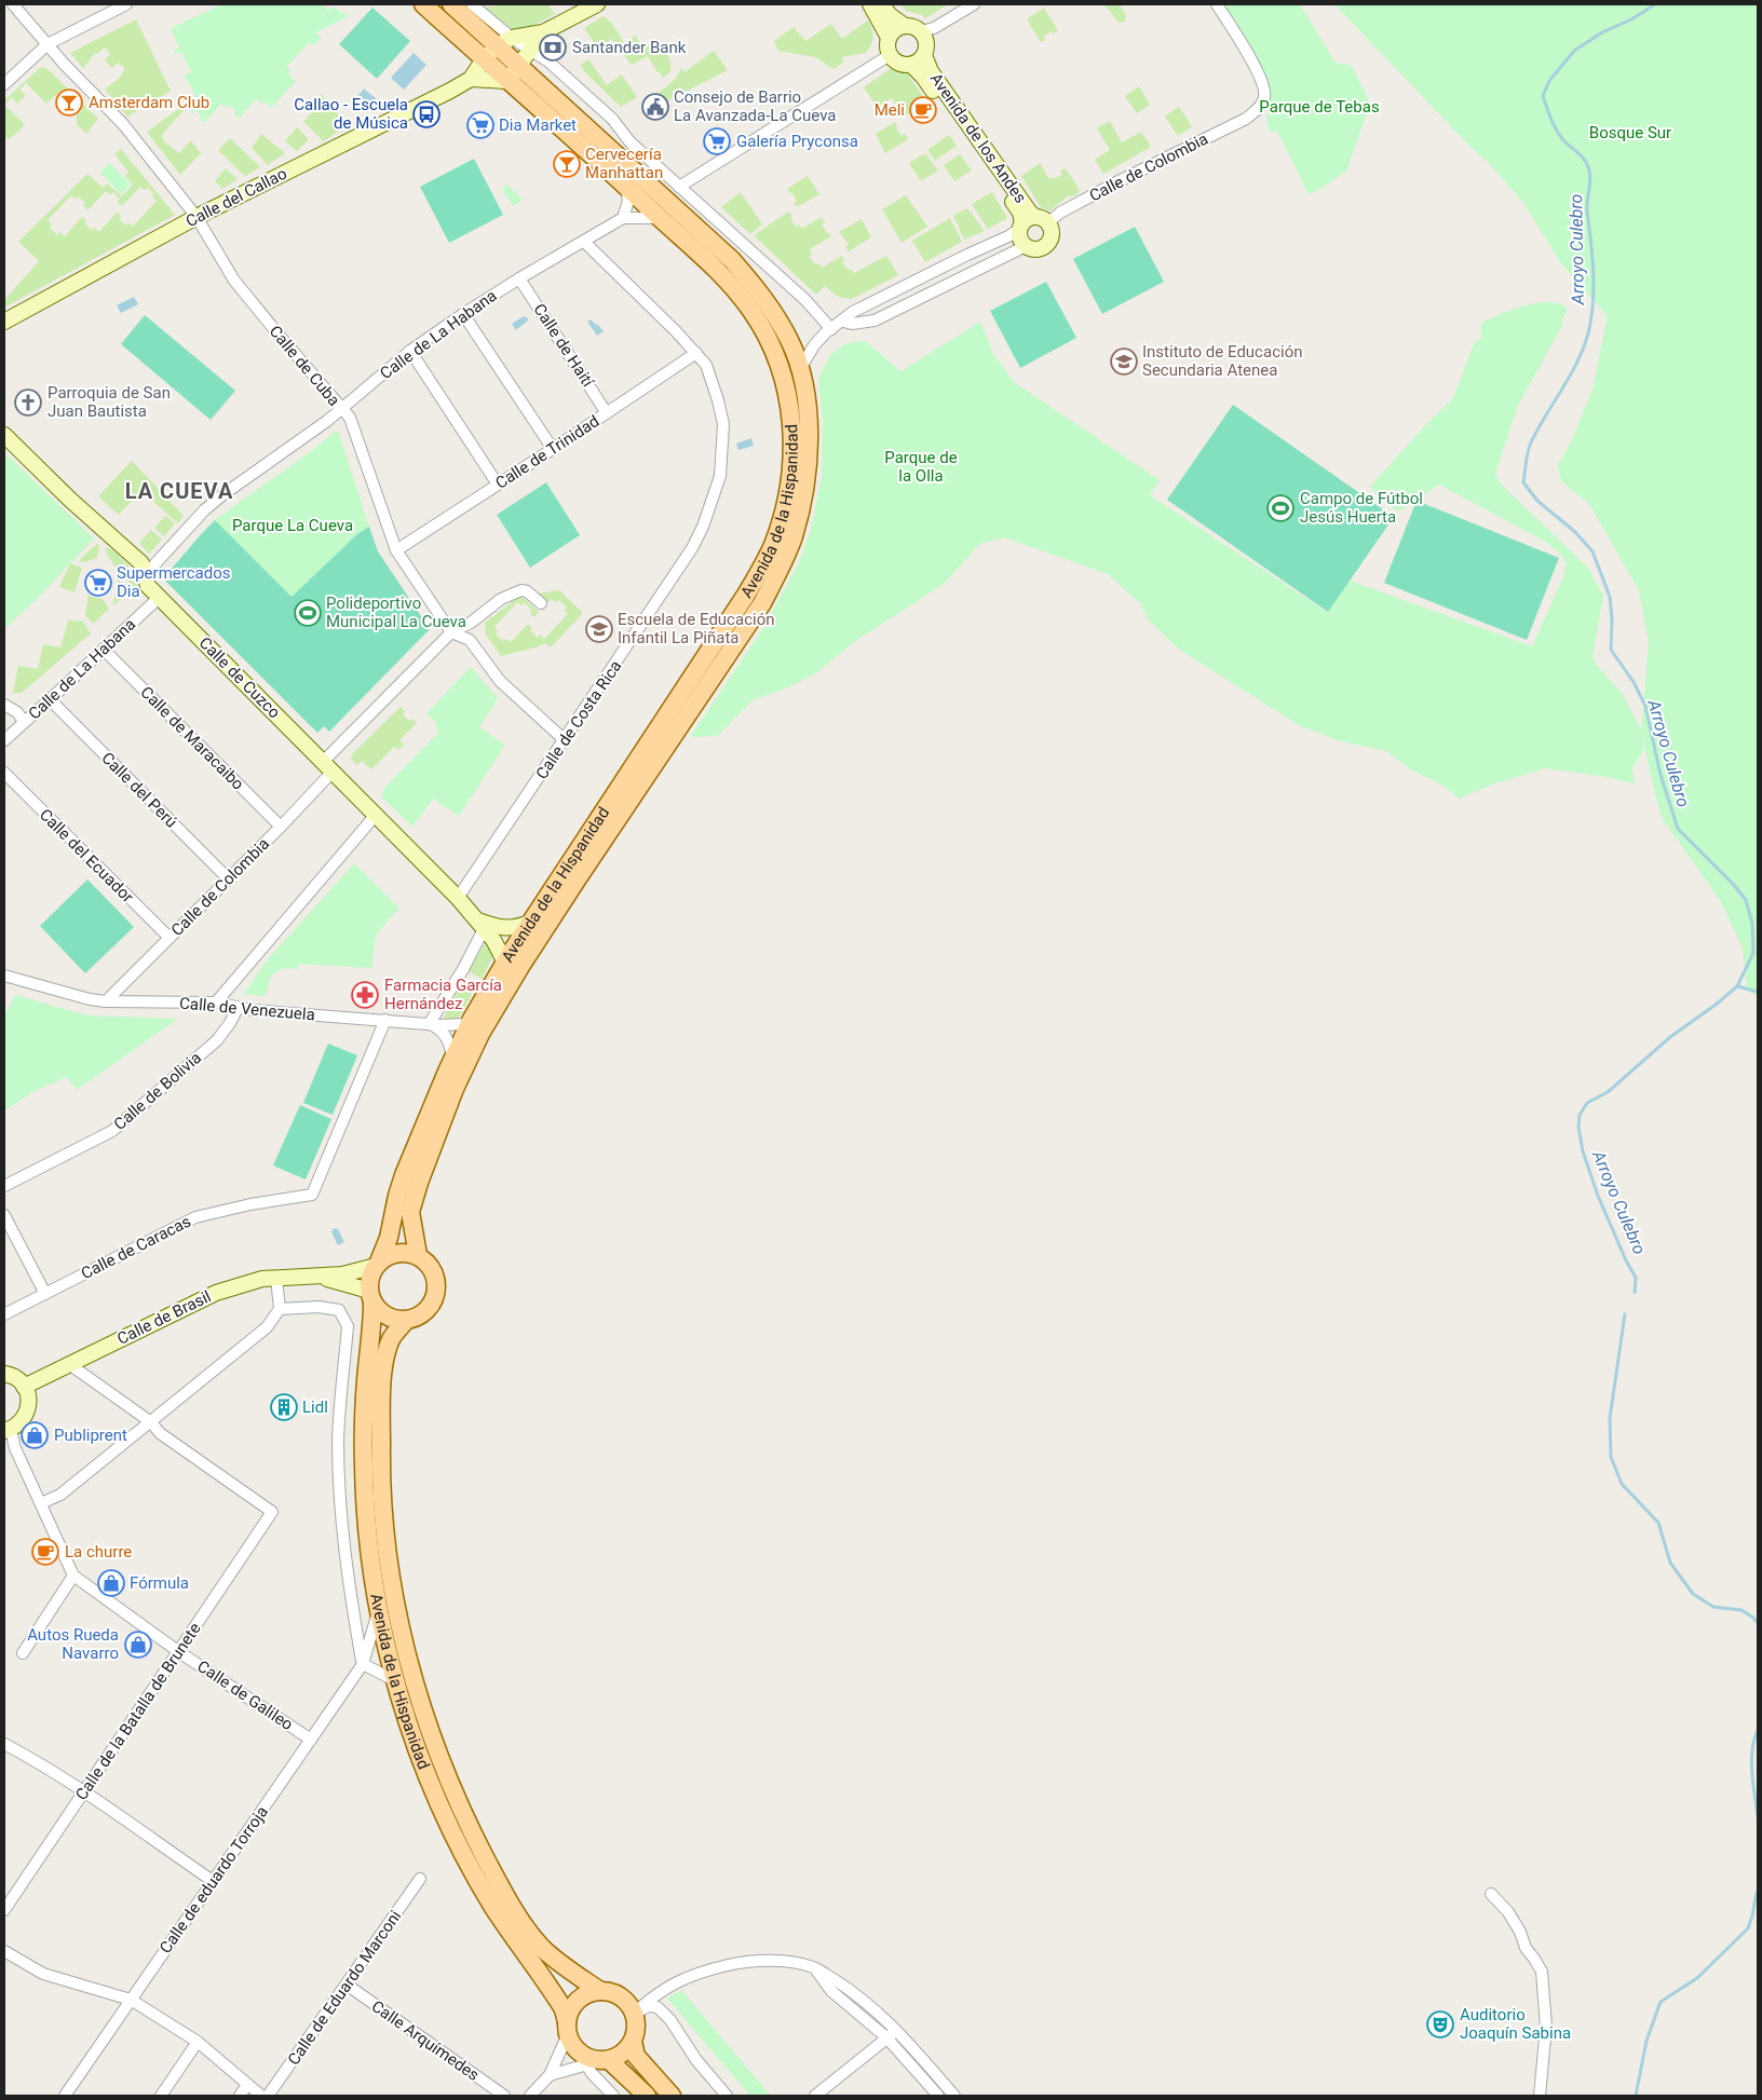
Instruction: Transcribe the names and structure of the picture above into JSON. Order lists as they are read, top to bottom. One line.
{"streets":{"main road":["Avenida de la Hispanidad"],"street":["Avenida de los Andes","Calle de Colombia","Calle del Callao","Calle de La Habana","Calle de Haití","Calle de Cuba","Calle de Trinidad","Calle de Cuzco","Calle de Costa Rica","Calle de Maracaibo","Calle del Perú","Calle del Ecuador","Calle de Venezuela","Calle de Bolivia","Calle de Caracas","Calle de Brasil","Calle de Galileo","Calle de la Batalla de Brunete","Calle de eduardo Torroja","Calle de Eduardo Marconi","Calle Arquímedes"]},"crossings":[["Avenida de los Andes","Calle de Colombia"],["Calle de Colombia","Calle de Cuba"],["Calle de Colombia","Avenida de la Hispanidad"],["Calle de Colombia","Calle de Cuzco"],["Calle de Colombia","Calle de Maracaibo"],["Calle de Colombia","Calle del Perú"],["Calle de Colombia","Calle del Ecuador"],["Calle de Colombia","Calle de Venezuela"],["Calle del Callao","Calle de Cuba"],["Calle del Callao","Avenida de la Hispanidad"],["Calle de La Habana","Calle de Haití"],["Calle de La Habana","Calle de Cuba"],["Calle de La Habana","Calle de Cuzco"],["Calle de La Habana","Calle de Costa Rica"],["Calle de La Habana","Calle de Maracaibo"],["Calle de La Habana","Calle del Perú"],["Calle de Haití","Calle de Trinidad"],["Calle de Cuba","Calle de Trinidad"],["Calle de Cuba","Calle de Costa Rica"],["Calle de Trinidad","Calle de Costa Rica"],["Avenida de la Hispanidad","Calle de Cuzco"],["Avenida de la Hispanidad","Calle de Venezuela"],["Avenida de la Hispanidad","Calle de Brasil"],["Avenida de la Hispanidad","Calle de eduardo Torroja"],["Calle de Cuzco","Calle de Costa Rica"],["Calle de Venezuela","Calle de Bolivia"],["Calle de Venezuela","Calle de Caracas"],["Calle de Galileo","Calle de la Batalla de Brunete"],["Calle de Galileo","Calle de eduardo Torroja"],["Calle de Eduardo Marconi","Calle Arquímedes"]],"districts":["LA CUEVA"],"water":["Arroyo Culebro"],"parks":["Parque de Tebas","Bosque Sur","Parque de la Olla","Parque La Cueva"],"places":{"bank":["Santander Bank"],"bar":["Amsterdam Club","Cervecería Manhattan"],"public building":["Consejo de Barrio La Avanzada-La Cueva"],"cafe":["Meli","La churre"],"bus stop":["Callao - Escuela de Música"],"supermarket":["Dia Market","Galería Pryconsa","Supermercados Dia"],"school or university":["Instituto de Educación Secundaria Atenea","Escuela de Educación Infantil La Piñata"],"church":["Parroquia de San Juan Bautista"],"sports":["Campo de Fútbol Jesús Huerta","Polideportivo Municipal La Cueva"],"pharmacy":["Farmacia García Hernández"],"building":["Lidl"],"shop":["Publiprent","Fórmula","Autos Rueda Navarro"],"theatre":["Auditorio Joaquín Sabina"]}}
